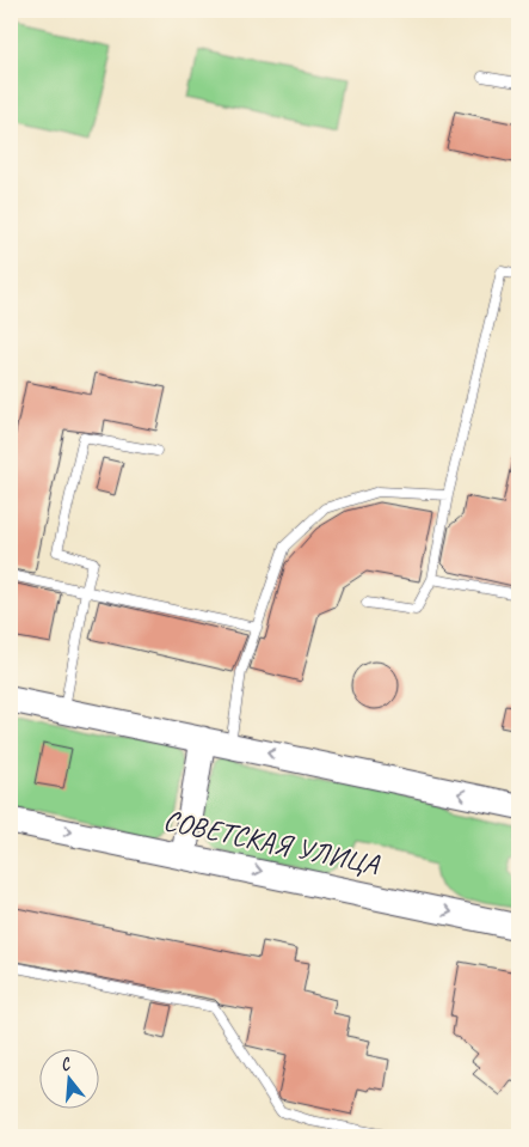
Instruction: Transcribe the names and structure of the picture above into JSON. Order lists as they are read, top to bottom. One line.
{"streets":{"street":["СОВЕТСКАЯ УЛИЦА"]},"north":"top"}
